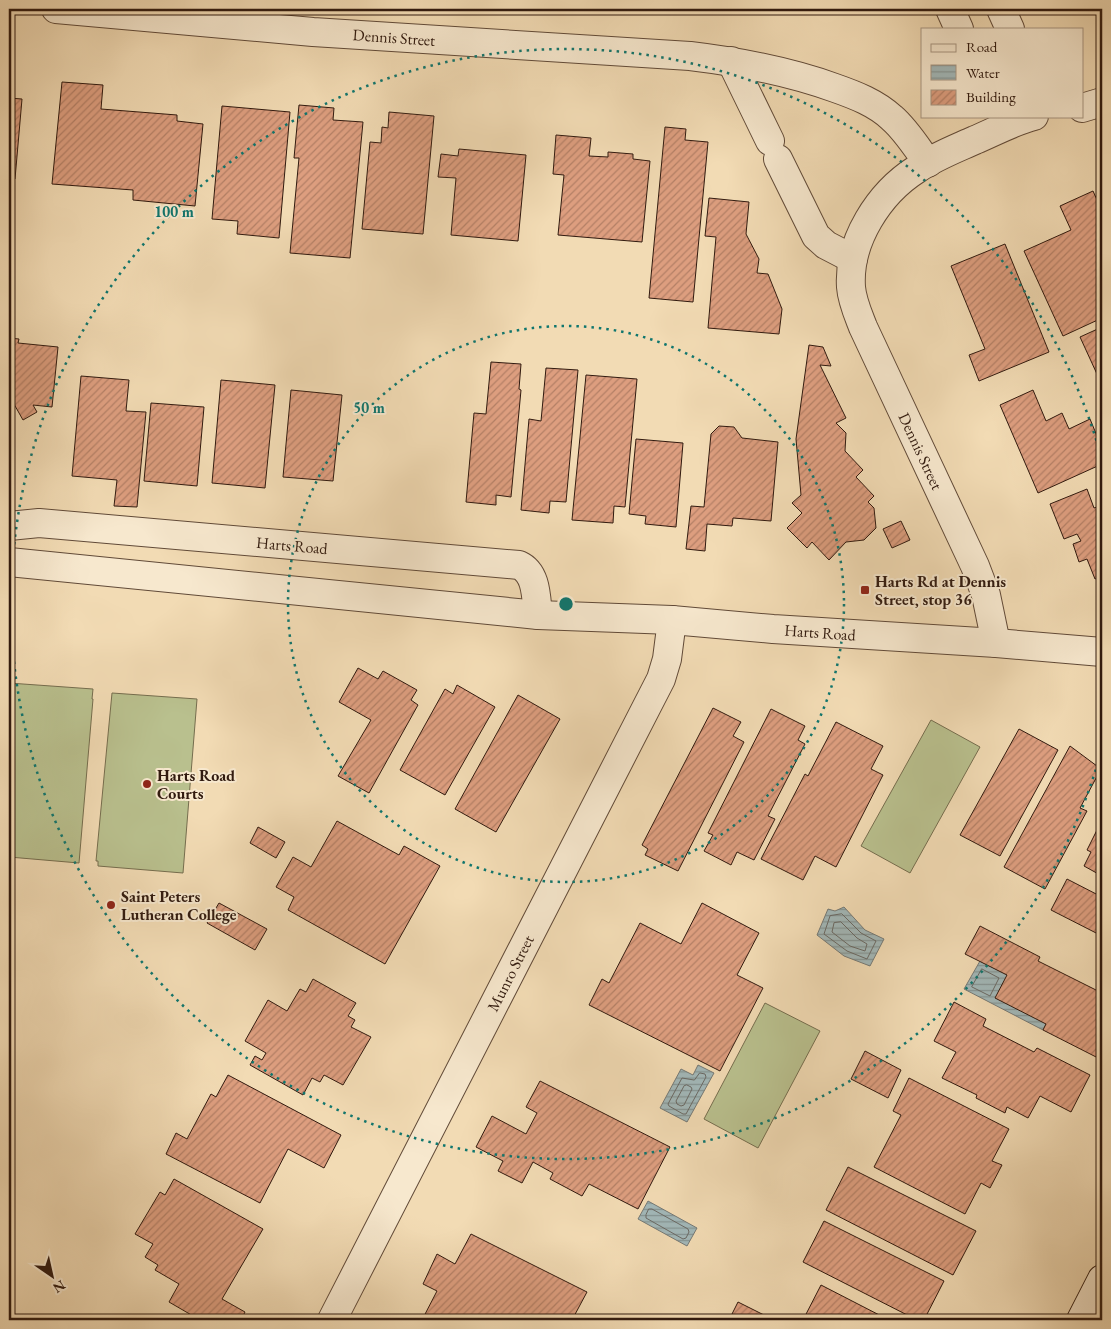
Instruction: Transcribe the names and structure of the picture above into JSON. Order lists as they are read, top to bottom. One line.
{"streets":{"street":["Dennis Street","Harts Road","Munro Street"]},"crossings":[["Dennis Street","Harts Road"],["Harts Road","Munro Street"]],"places":{"transit":["Harts Rd at Dennis Street, stop 36"],"other":["Harts Road Courts","Saint Peters Lutheran College"]},"legend":["Road","Water","Building"],"north":"bottom right","rings":["100 m","50 m"]}
